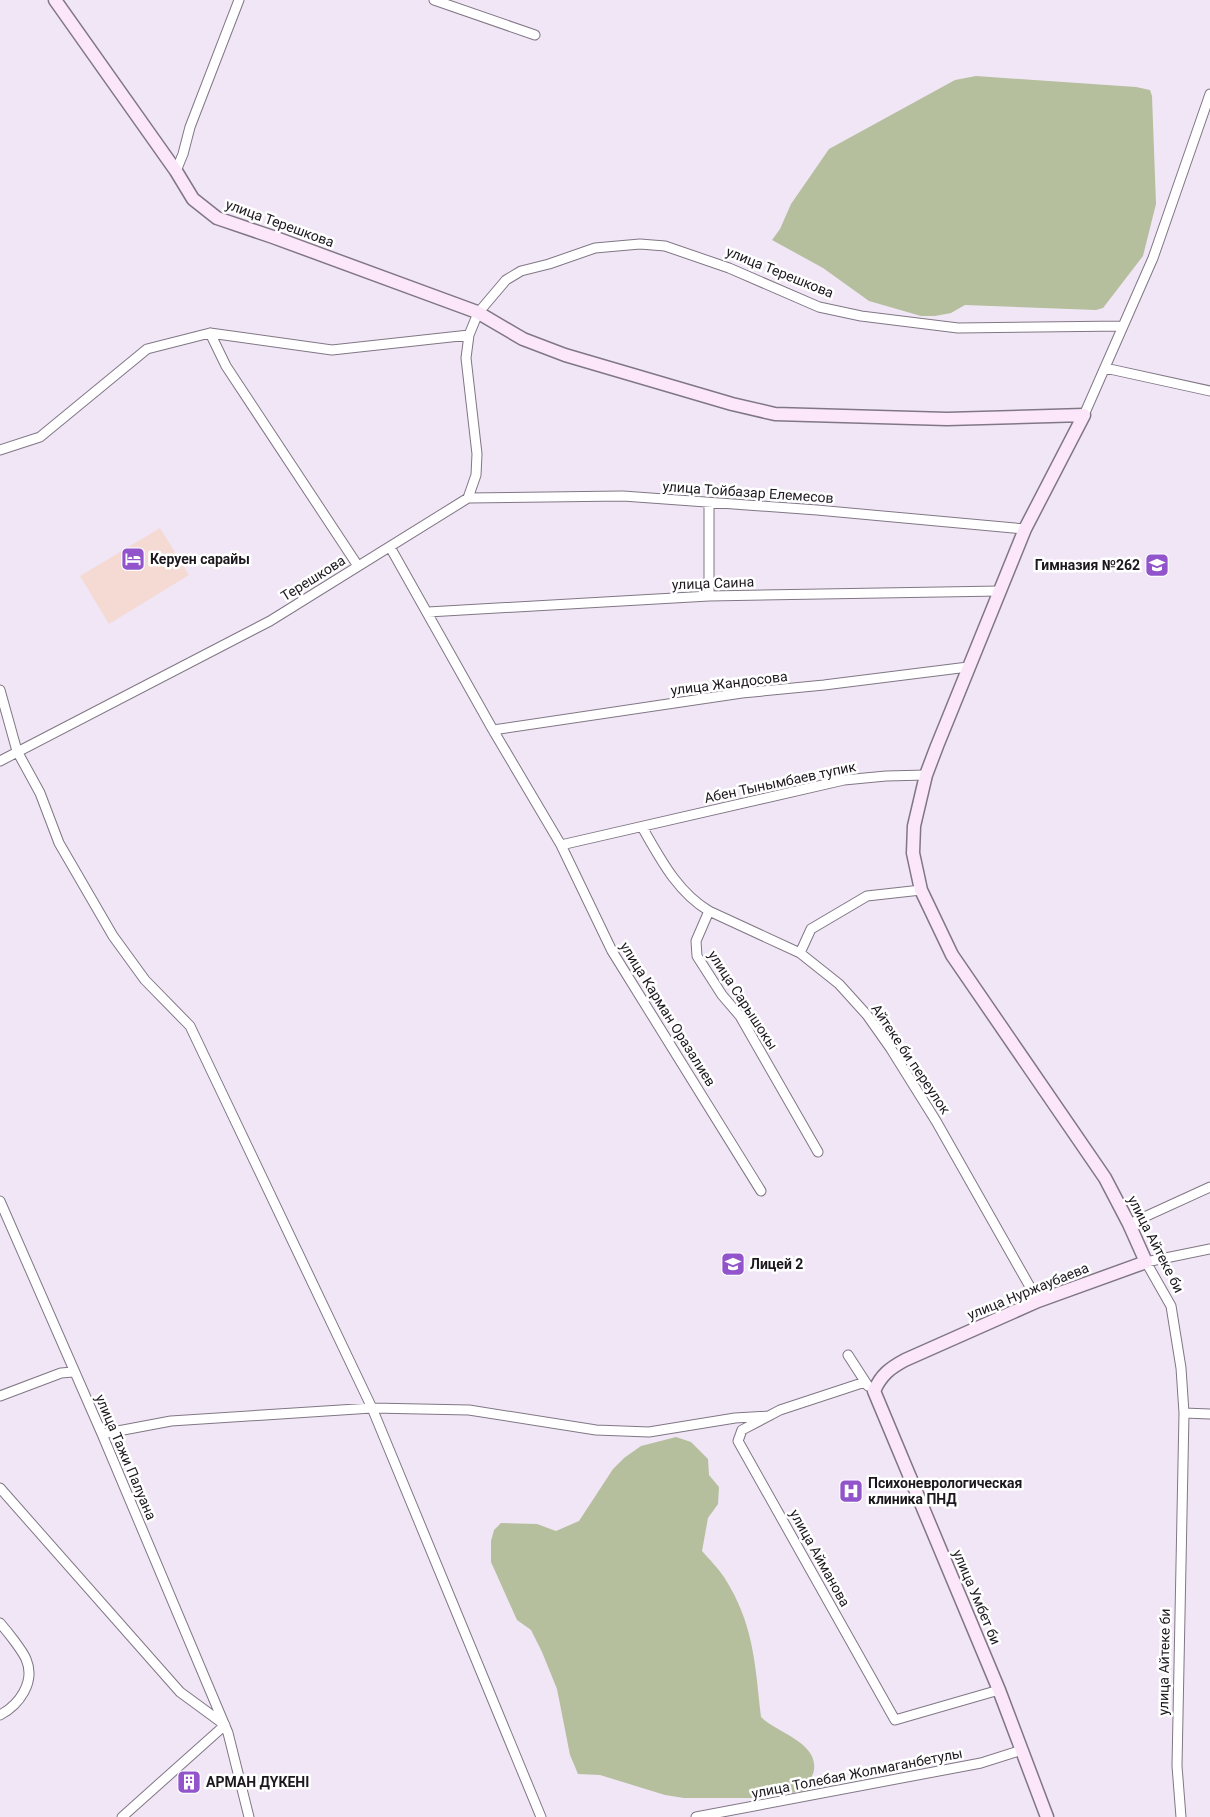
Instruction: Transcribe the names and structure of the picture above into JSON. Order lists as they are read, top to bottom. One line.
{"streets":{"street":["улица Терешкова","улица Тойбазар Елемесов","Терешкова","улица Саина","улица Жандосова","Абен Тынымбаев тупик","улица Сарышокы","улица Карман Оразалиев","Айтеке би переулок","улица Айтеке би","улица Нуржаубаева","улица Тажи Палуана","улица Айманова","улица Умбет би","улица Толебая Жолмаганбетулы"]},"crossings":[["улица Терешкова","улица Айтеке би"],["улица Тойбазар Елемесов","Терешкова"],["улица Тойбазар Елемесов","улица Айтеке би"],["Терешкова","улица Карман Оразалиев"],["улица Саина","улица Карман Оразалиев"],["улица Саина","улица Айтеке би"],["улица Жандосова","улица Карман Оразалиев"],["улица Жандосова","улица Айтеке би"],["Абен Тынымбаев тупик","улица Карман Оразалиев"],["Абен Тынымбаев тупик","Айтеке би переулок"],["Абен Тынымбаев тупик","улица Айтеке би"],["улица Сарышокы","Айтеке би переулок"],["Айтеке би переулок","улица Нуржаубаева"],["улица Айтеке би","улица Нуржаубаева"],["улица Нуржаубаева","улица Айманова"],["улица Нуржаубаева","улица Умбет би"],["улица Айманова","улица Умбет би"],["улица Умбет би","улица Толебая Жолмаганбетулы"]],"places":{"hotel":["Керуен сарайы"],"school or university":["Гимназия №262","Лицей 2"],"hospital":["Психоневрологическая клиника ПНД"],"building":["АРМАН ДҮКЕНІ"]}}
